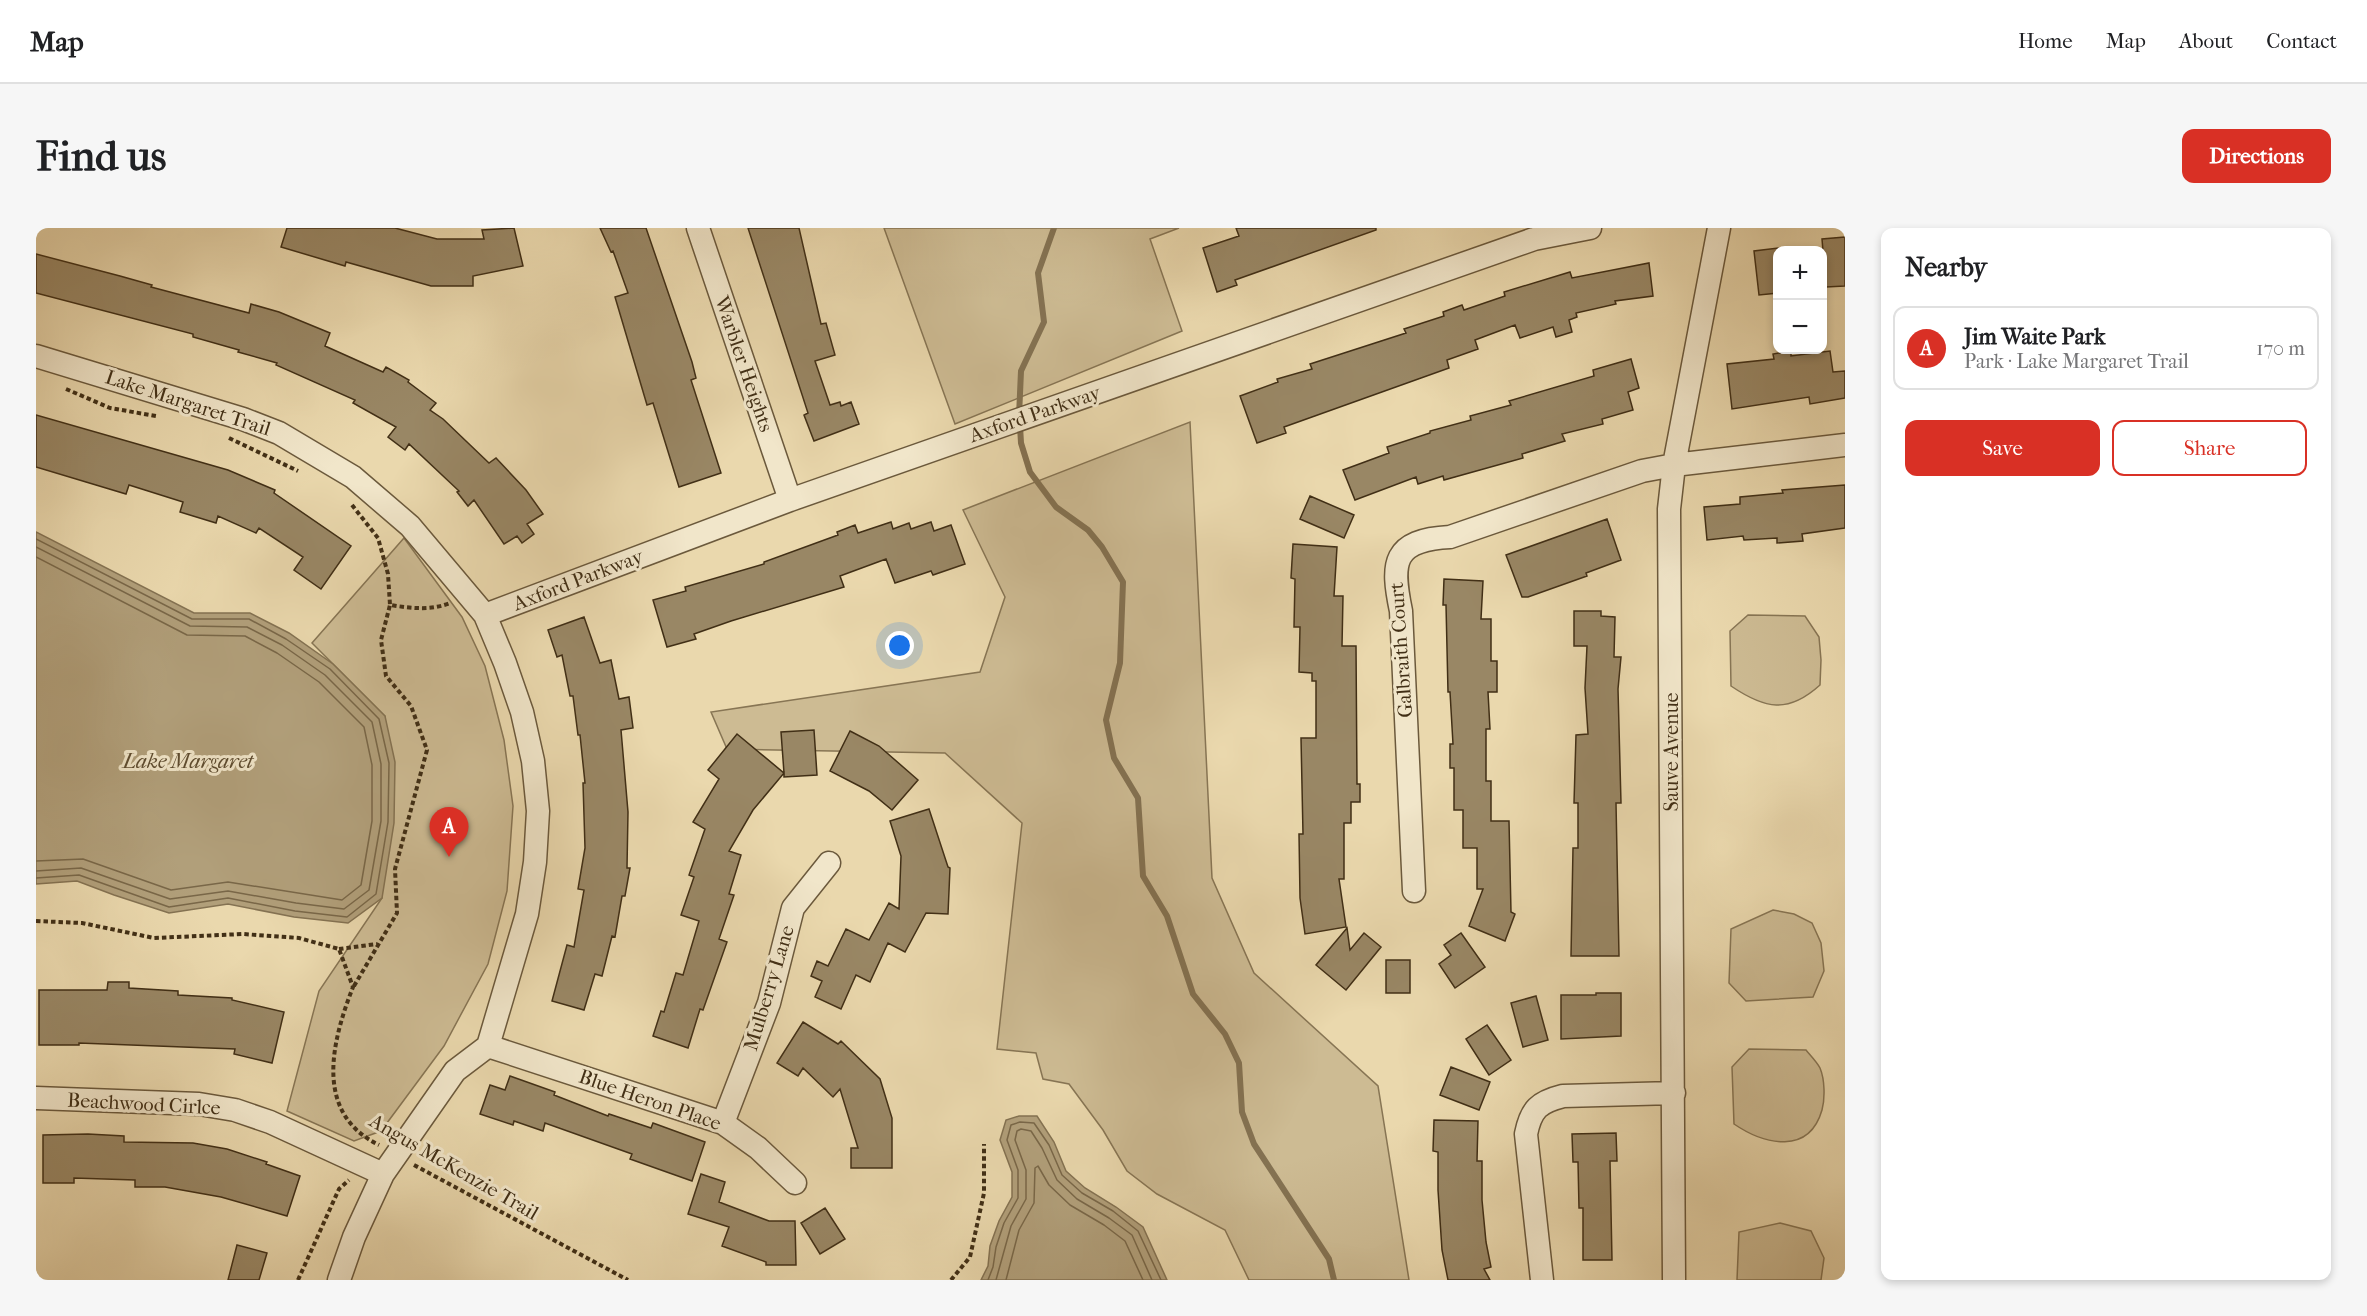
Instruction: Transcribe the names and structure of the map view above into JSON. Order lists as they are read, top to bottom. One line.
{"streets":{"street":["Warbler Heights","Lake Margaret Trail","Axford Parkway","Galbraith Court","Sauve Avenue","Mulberry Lane","Blue Heron Place","Beachwood Cirlce"],"path":["Angus McKenzie Trail"]},"crossings":[["Warbler Heights","Axford Parkway"],["Lake Margaret Trail","Axford Parkway"],["Lake Margaret Trail","Blue Heron Place"],["Galbraith Court","Sauve Avenue"],["Mulberry Lane","Blue Heron Place"]],"water":["Lake Margaret"],"page":{"header":"Map","nav":["Home","Map","About","Contact"],"buttons":["Directions",["Save","Share"]],"title":"Find us","heading":"Nearby","map_buttons":["+","−"],"list":[{"mark":"A","name":"Jim Waite Park","note":"Park · Lake Margaret Trail","value":"170 m"}],"pins":"A"}}
